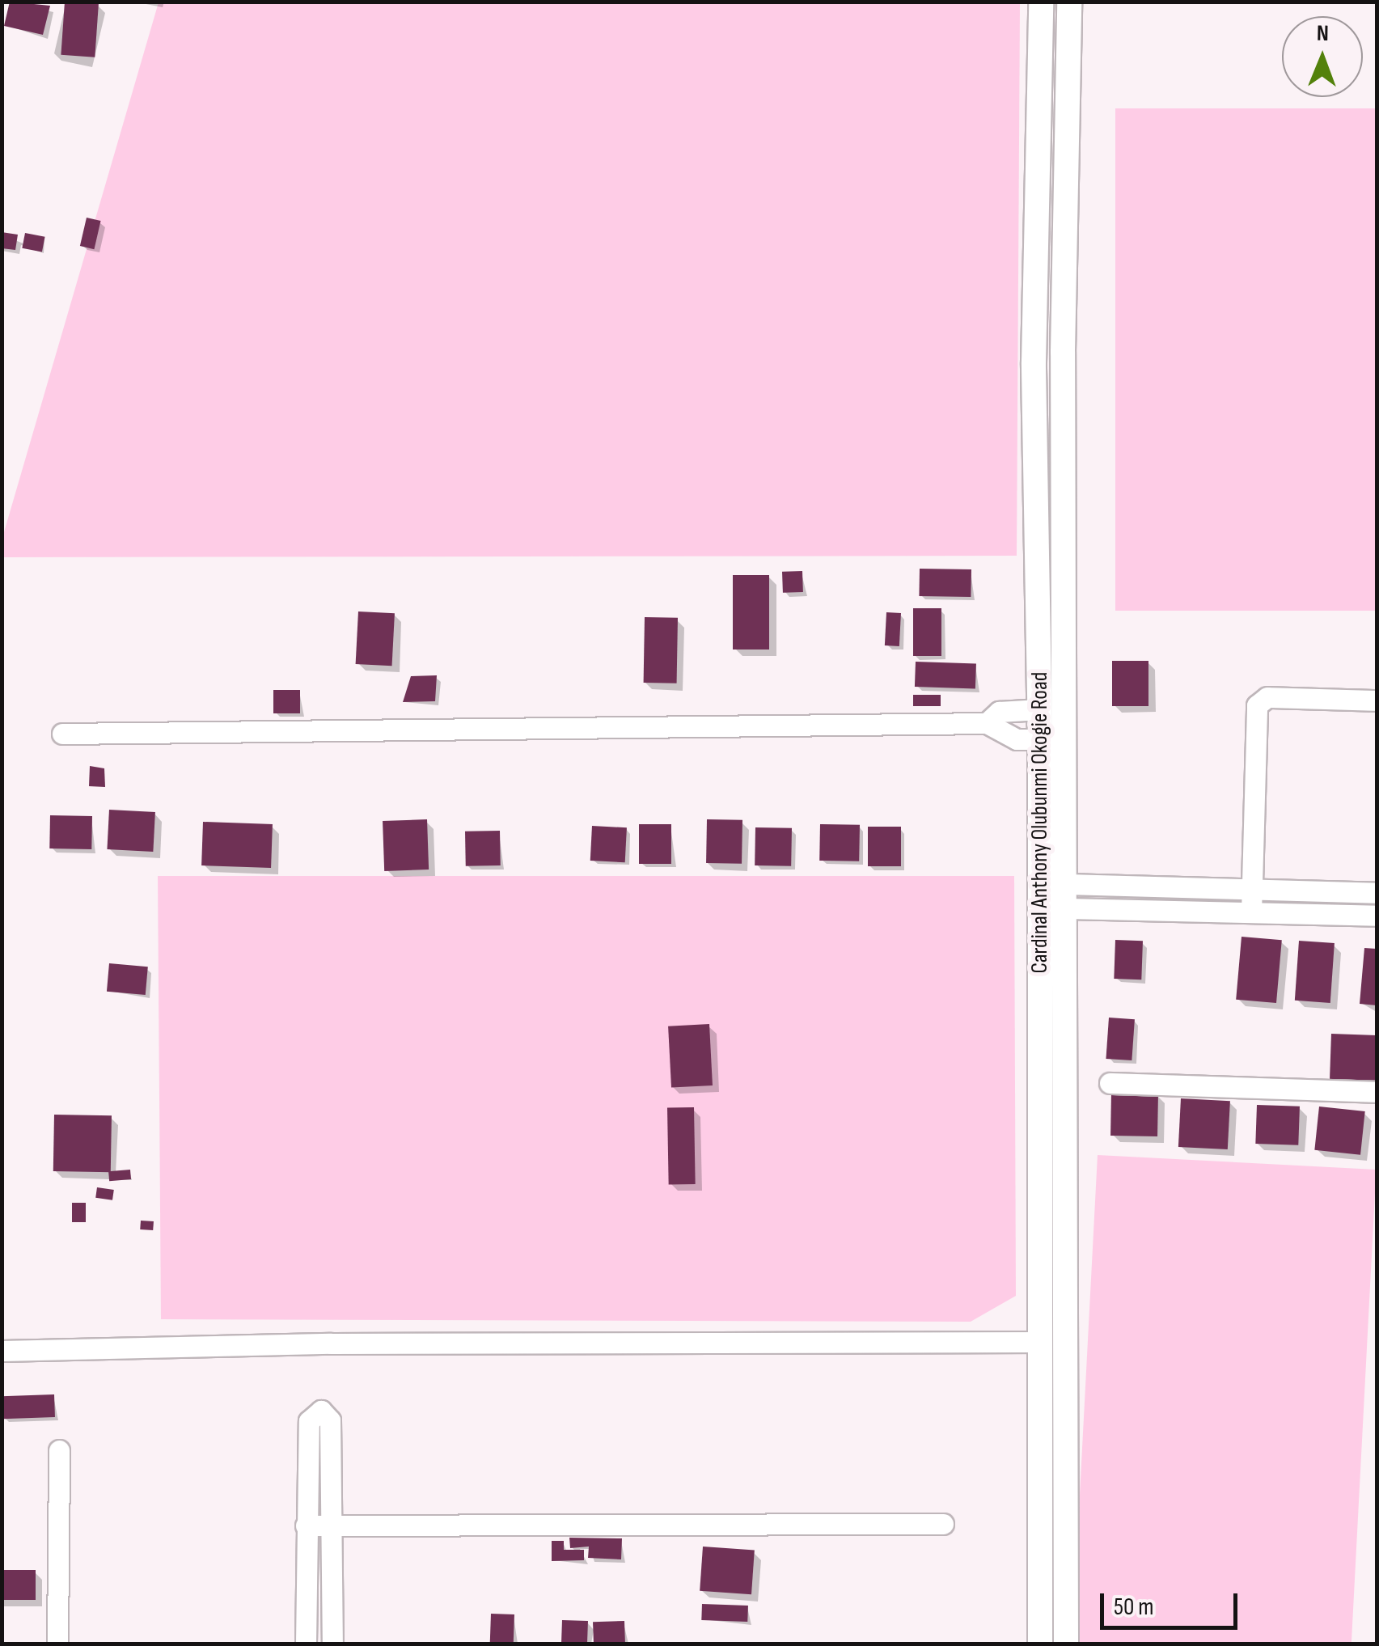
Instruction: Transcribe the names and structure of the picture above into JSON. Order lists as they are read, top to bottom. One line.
{"streets":{"street":["Cardinal Anthony Olubunmi Okogie Road"]},"scale_bar":"50 m","north":"top"}
